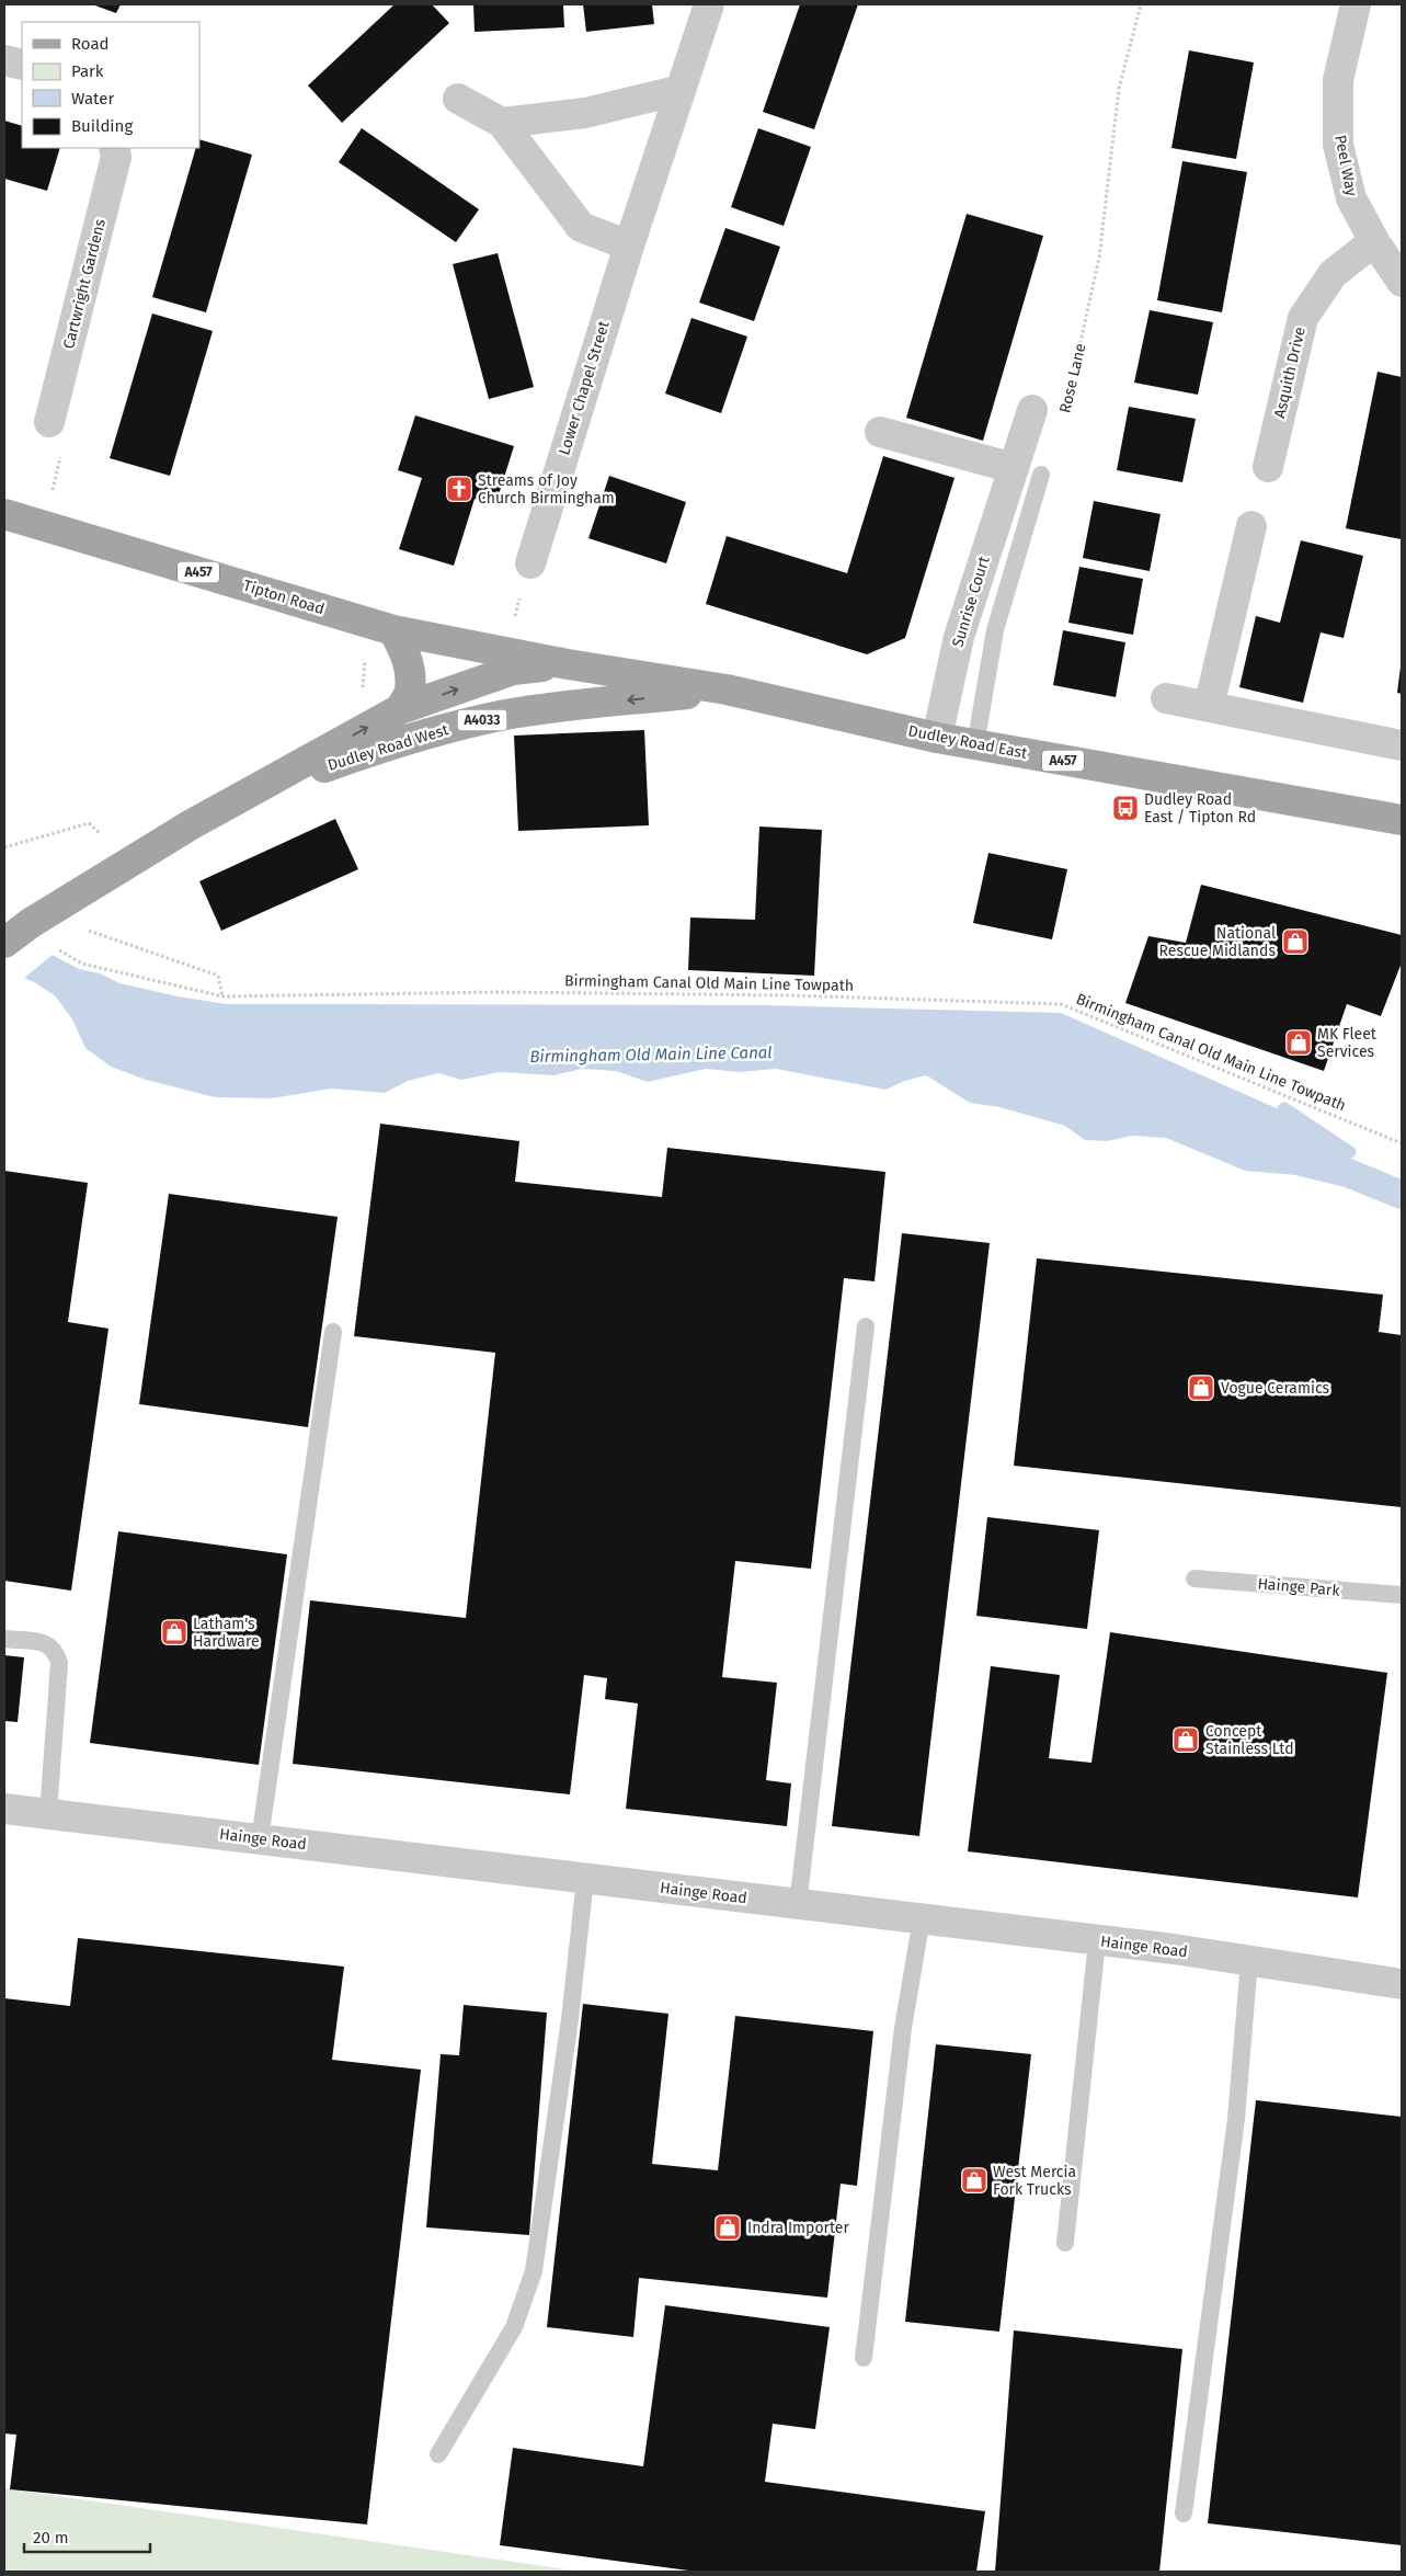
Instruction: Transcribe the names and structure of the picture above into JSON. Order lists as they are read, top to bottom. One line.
{"streets":{"main road":["A457","Tipton Road","A4033","Dudley Road East","Dudley Road West"],"street":["Peel Way","Cartwright Gardens","Asquith Drive","Lower Chapel Street","Sunrise Court","Hainge Road"],"lane":["Hainge Park"],"path":["Rose Lane","Birmingham Canal Old Main Line Towpath"]},"crossings":[["Peel Way","Asquith Drive"],["Tipton Road","Dudley Road East"],["Tipton Road","Dudley Road West"],["Sunrise Court","Dudley Road East"],["A4033","Dudley Road West"],["Dudley Road East","Dudley Road West"]],"water":["Birmingham Old Main Line Canal"],"places":{"church":["Streams of Joy Church Birmingham"],"bus stop":["Dudley Road East / Tipton Rd"],"shop":["National Rescue Midlands","MK Fleet Services","Vogue Ceramics","Latham's Hardware","Concept Stainless Ltd","West Mercia Fork Trucks","Indra Importer"]},"legend":["Road","Park","Water","Building"],"scale_bar":"20 m"}
